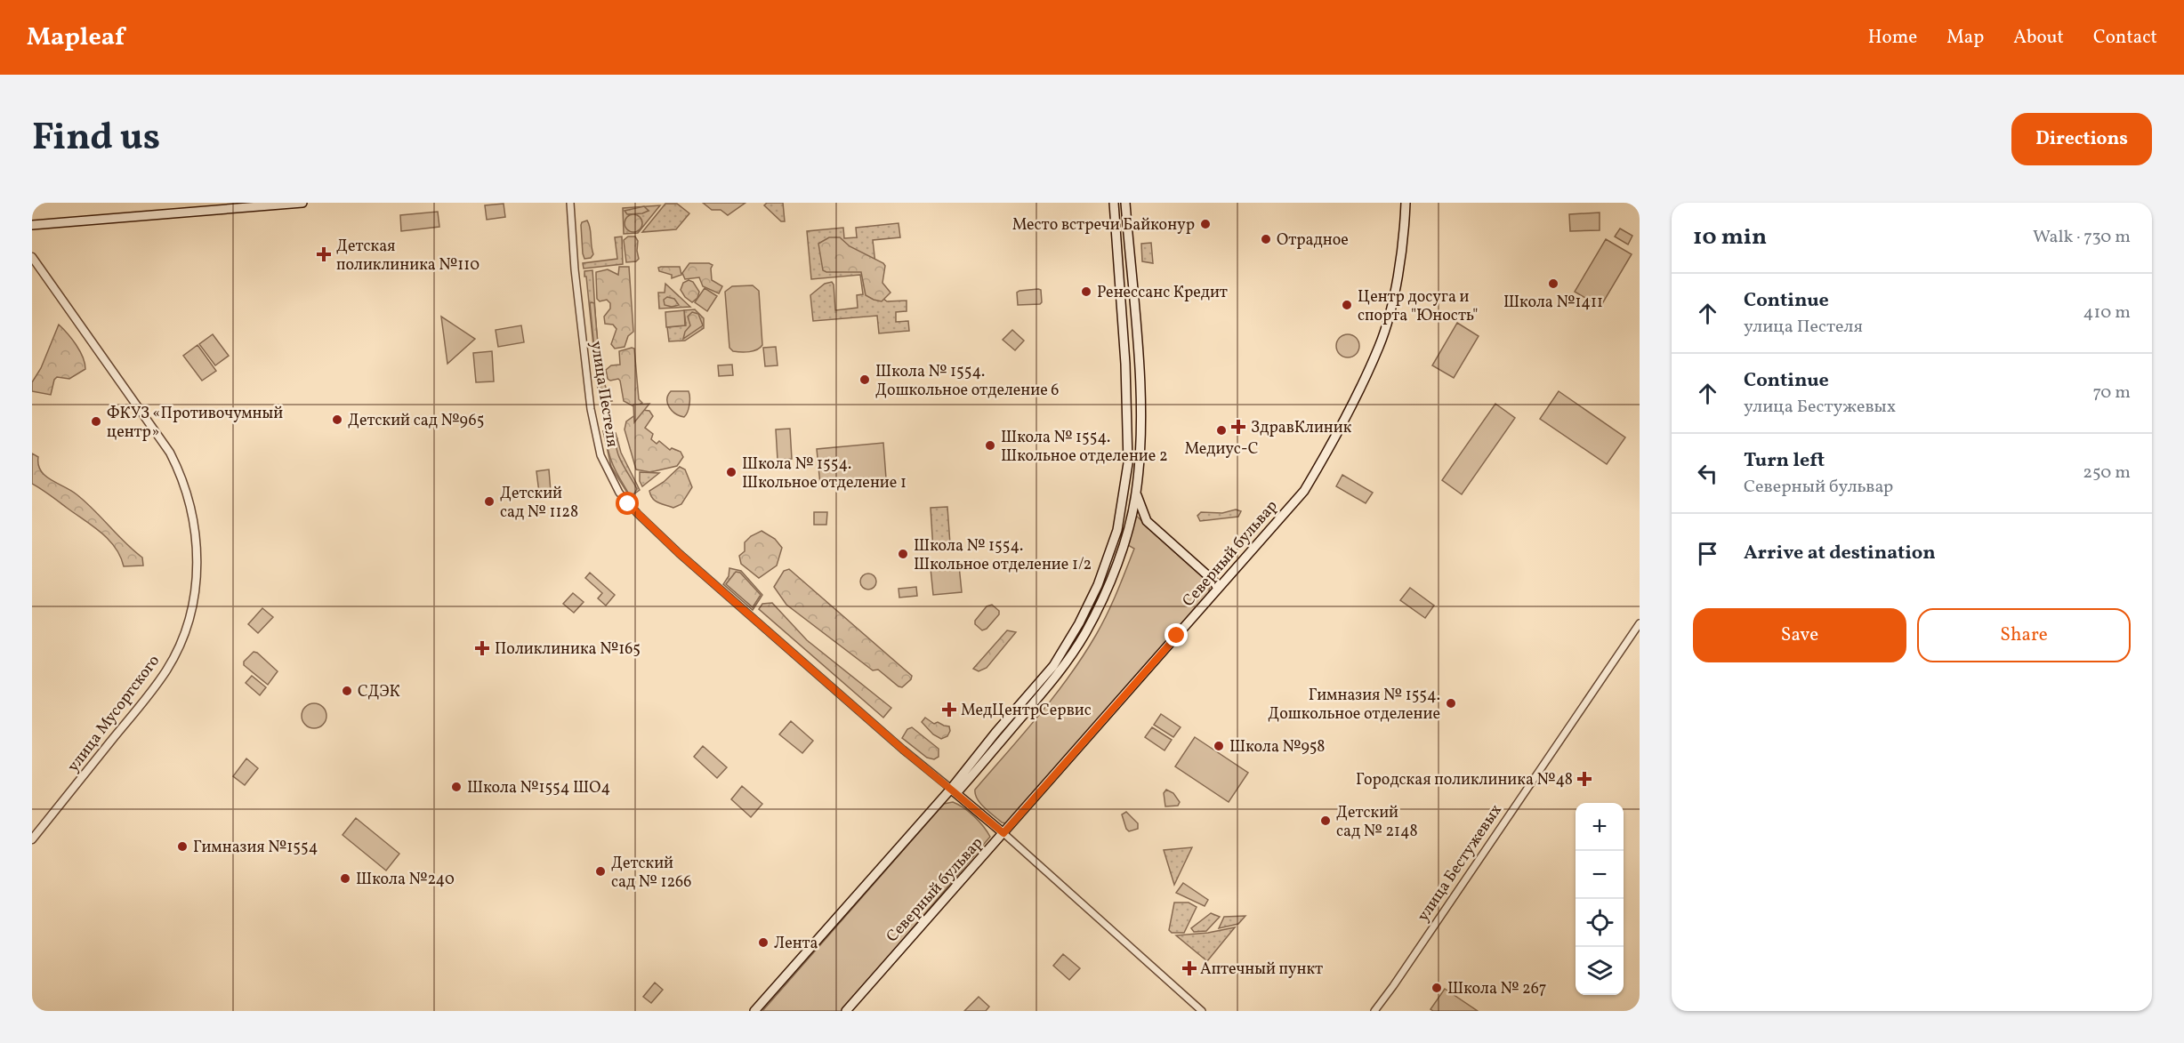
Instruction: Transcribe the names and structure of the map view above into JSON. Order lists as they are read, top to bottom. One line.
{"streets":{"main road":["Северный бульвар"],"street":["улица Пестеля","улица Мусоргского","улица Бестужевых"]},"places":{"other":["Место встречи Байконур","Отрадное","Школа №1411","Ренессанс Кредит","Центр досуга и спорта \"Юность\"","Школа № 1554. Дошкольное отделение 6","Детский сад №965","ФКУЗ «Противочумный центр»","Медиус-С","Школа № 1554. Школьное отделение 2","Школа № 1554. Школьное отделение 1","Детский сад № 1128","Школа № 1554. Школьное отделение 1/2","СДЭК","Гимназия № 1554. Дошкольное отделение","Школа №958","Школа №1554 ШО4","Детский сад № 2148","Гимназия №1554","Детский сад № 1266","Школа №240","Лента","Школа № 267"],"health":["Детская поликлиника №110","ЗдравКлиник","Поликлиника №165","МедЦентрСервис","Городская поликлиника №48","Аптечный пункт"]},"page":{"header":"Mapleaf","nav":["Home","Map","About","Contact"],"title":"Find us","buttons":["Directions",["Save","Share"]],"heading":["10 min","Walk · 730 m"],"list":[["Continue","улица Пестеля","410 m"],["Continue","улица Бестужевых","70 m"],["Turn left","Северный бульвар","250 m"],"Arrive at destination"],"map_buttons":["+","−"]}}
